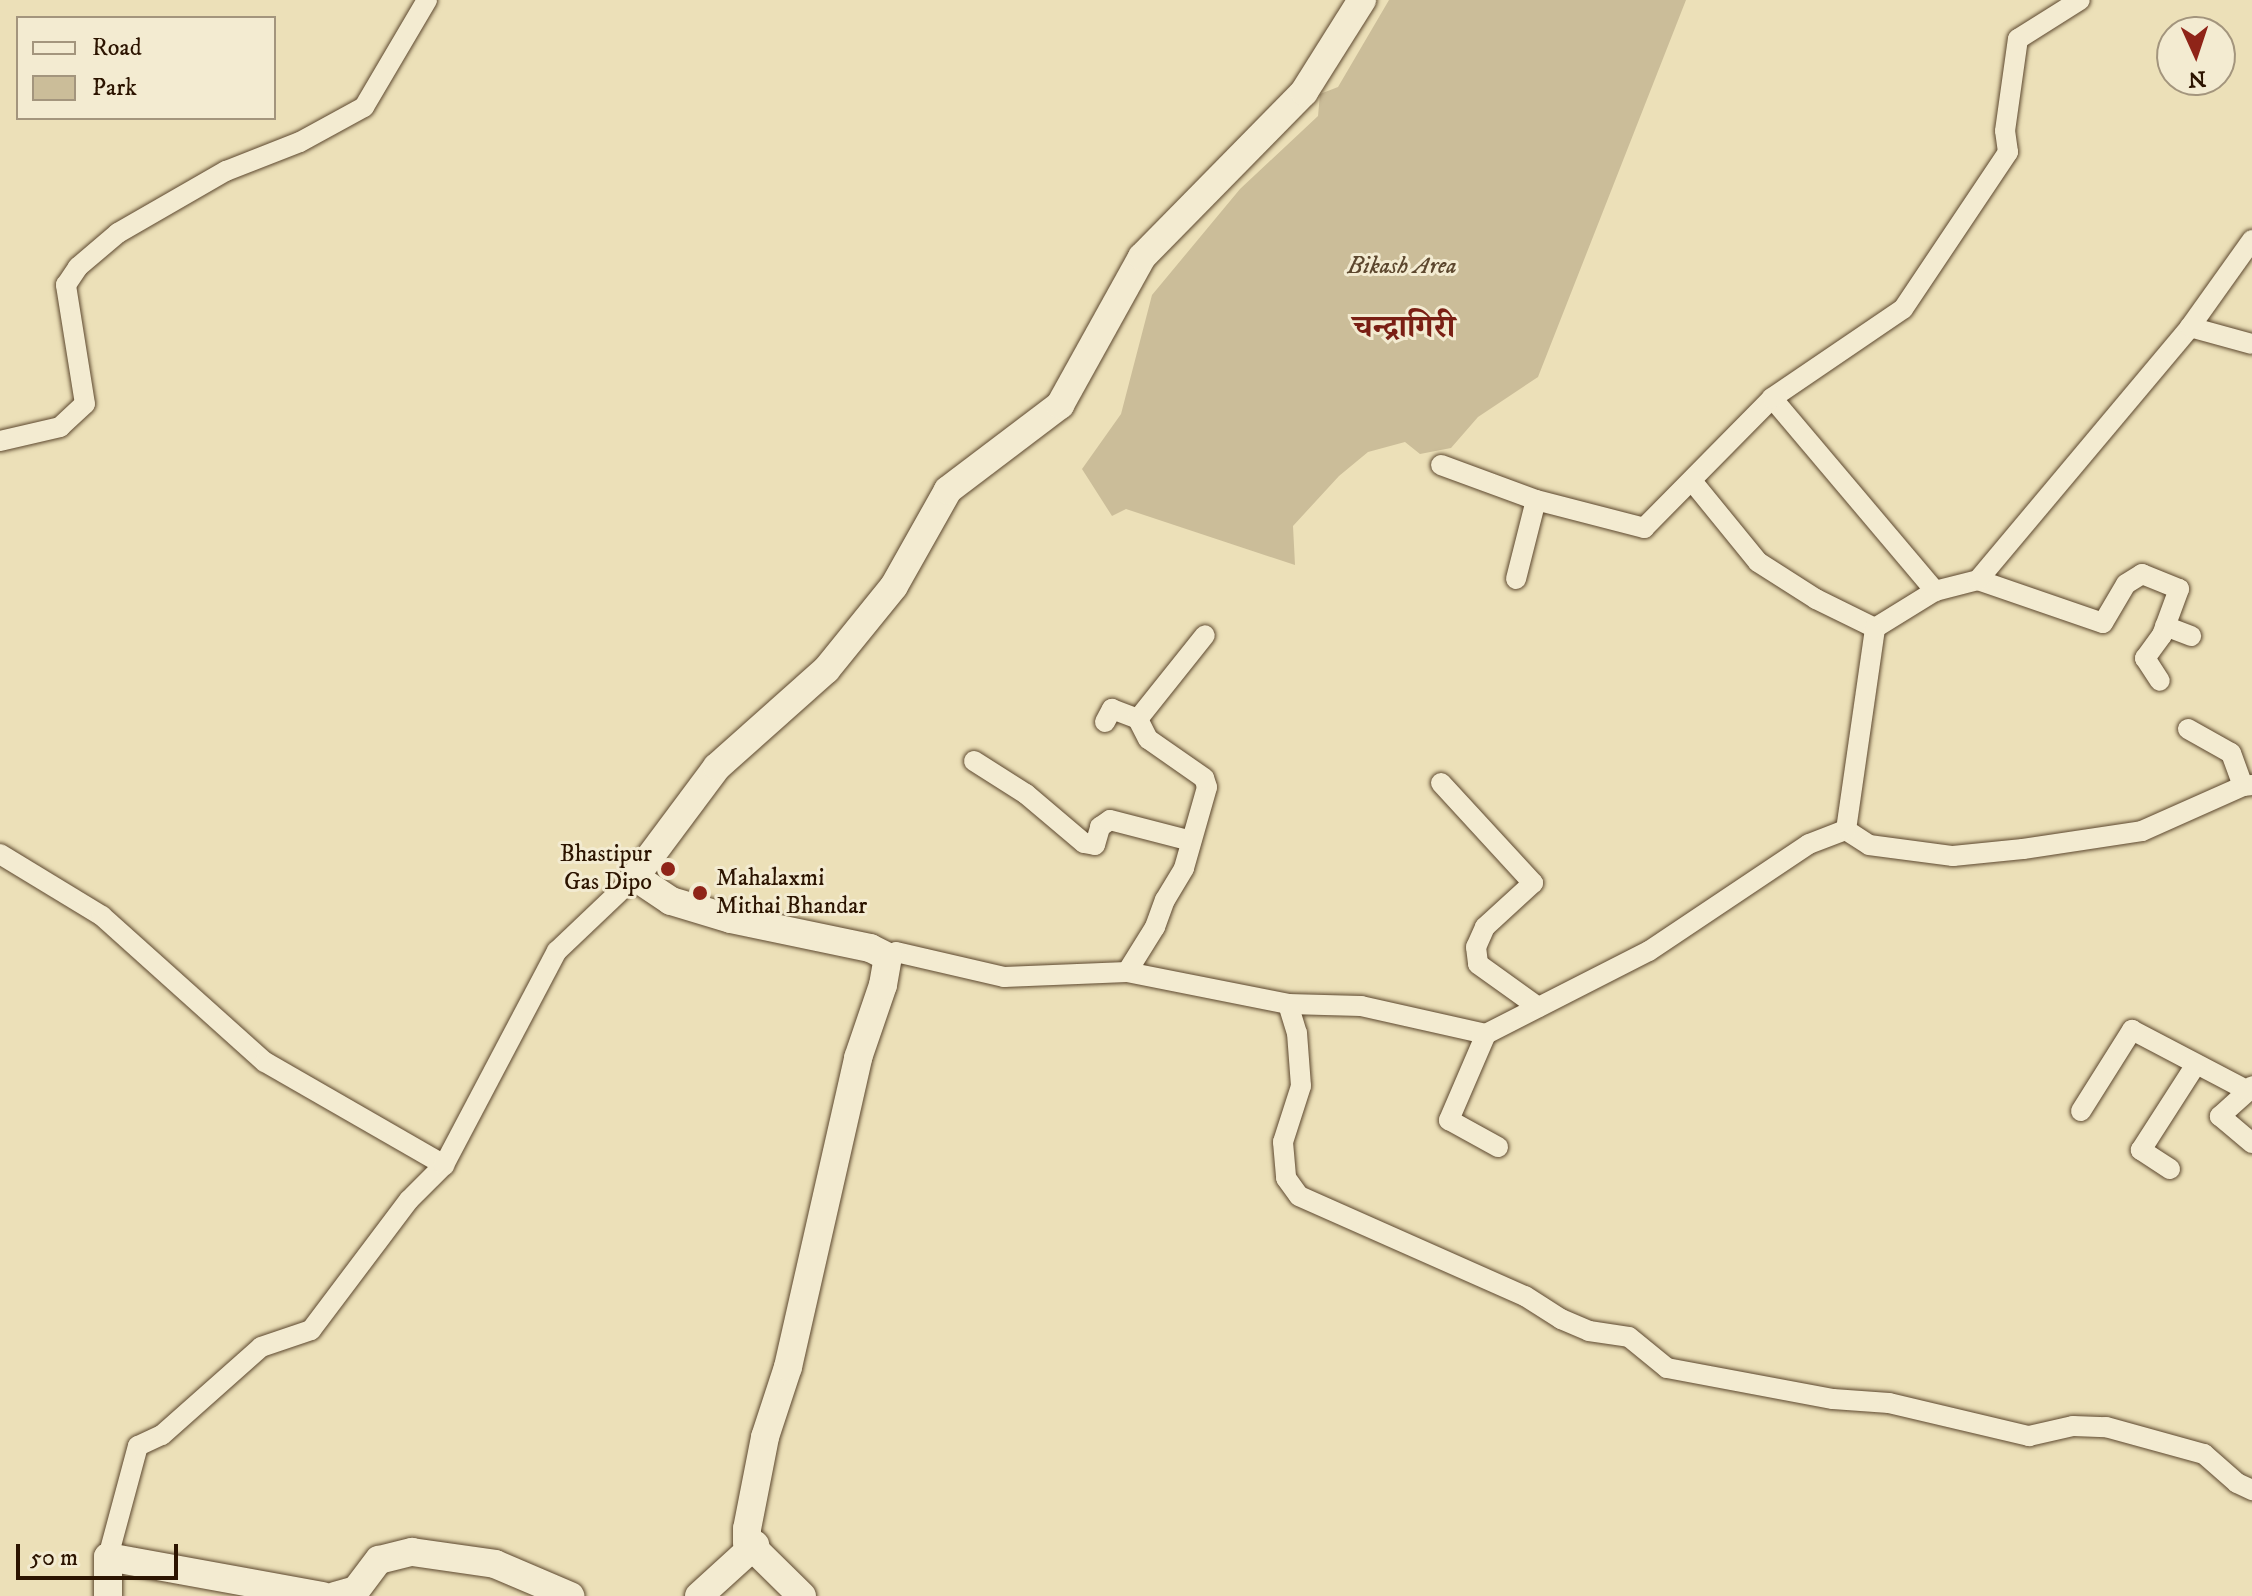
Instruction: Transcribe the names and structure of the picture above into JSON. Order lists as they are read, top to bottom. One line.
{"districts":["चन्द्रागिरी"],"parks":["Bikash Area"],"places":["Bhastipur Gas Dipo","Mahalaxmi Mithai Bhandar"],"legend":["Road","Park"],"scale_bar":"50 m","north":"bottom"}
